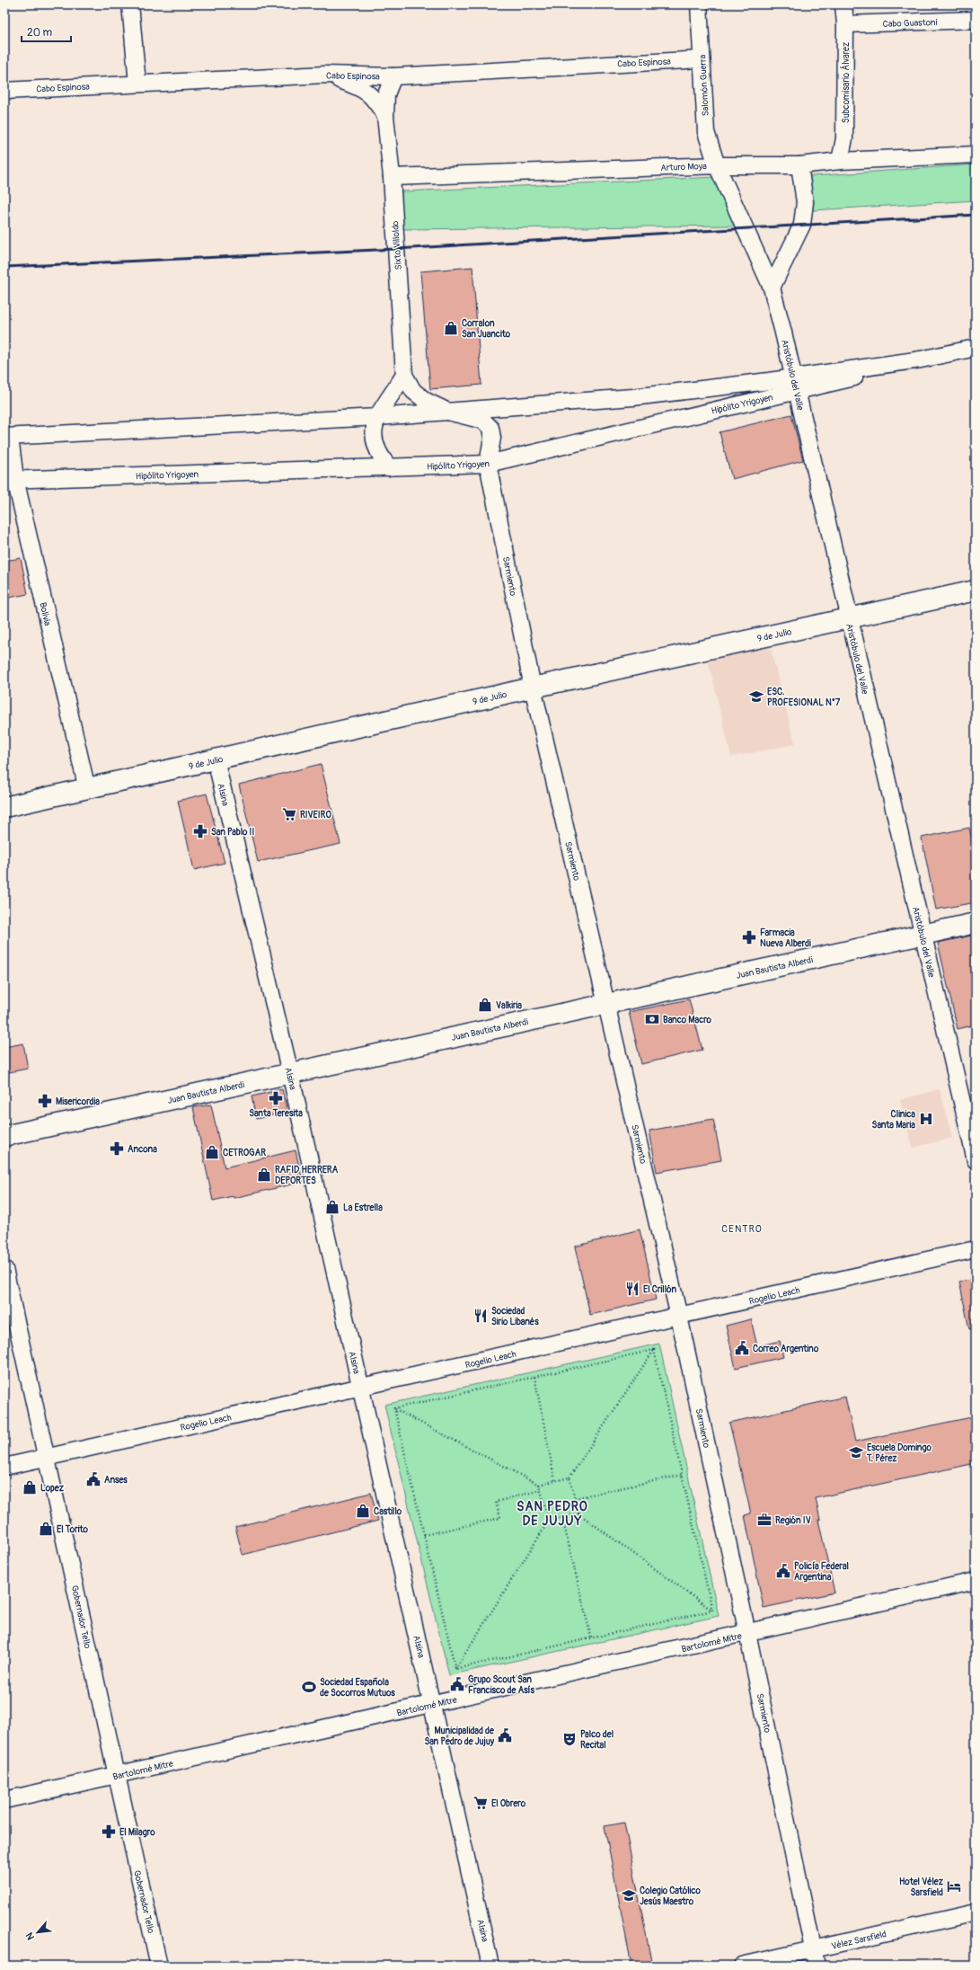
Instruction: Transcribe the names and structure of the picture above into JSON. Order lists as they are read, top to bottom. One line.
{"streets":{"main road":["9 de Julio","Juan Bautista Alberdi"],"street":["Cabo Guastoni","Cabo Espinosa","Subcomisario Álvarez","Salomón Guerra","Arturo Moya","Sixto Villoldo","Aristóbulo del Valle","Hipólito Yrigoyen","Sarmiento","Bolivia","Alsina","Rogelio Leach","Gobernador Tello","Bartolomé Mitre","Vélez Sarsfield"]},"crossings":[["Cabo Guastoni","Subcomisario Álvarez"],["Cabo Espinosa","Salomón Guerra"],["Cabo Espinosa","Sixto Villoldo"],["Subcomisario Álvarez","Arturo Moya"],["Salomón Guerra","Arturo Moya"],["Salomón Guerra","Aristóbulo del Valle"],["Arturo Moya","Sixto Villoldo"],["Arturo Moya","Aristóbulo del Valle"],["Sixto Villoldo","Sarmiento"],["Aristóbulo del Valle","Hipólito Yrigoyen"],["Aristóbulo del Valle","9 de Julio"],["Aristóbulo del Valle","Juan Bautista Alberdi"],["Hipólito Yrigoyen","Sarmiento"],["Hipólito Yrigoyen","Bolivia"],["Sarmiento","9 de Julio"],["Sarmiento","Juan Bautista Alberdi"],["Sarmiento","Rogelio Leach"],["Sarmiento","Bartolomé Mitre"],["Sarmiento","Vélez Sarsfield"],["Bolivia","9 de Julio"],["9 de Julio","Alsina"],["Alsina","Juan Bautista Alberdi"],["Alsina","Rogelio Leach"],["Alsina","Bartolomé Mitre"],["Rogelio Leach","Gobernador Tello"],["Gobernador Tello","Bartolomé Mitre"]],"districts":["CENTRO","SAN PEDRO DE JUJUY"],"places":{"shop":["Corralon San Juancito","Valkiria","CETROGAR","RAFID HERRERA DEPORTES","La Estrella","Lopez","Castillo","El Torito"],"school or university":["ESC. PROFESIONAL N°7","Escuela Domingo T. Pérez","Colegio Católico Jesús Maestro"],"supermarket":["RIVEIRO","El Obrero"],"pharmacy":["San Pablo II","Farmacia Nueva Alberdi","Santa Teresita","Misericordia","Ancona","El Milagro"],"bank":["Banco Macro"],"hospital":["Clinica Santa Maria"],"restaurant":["El Crillón","Sociedad Sirio Libanés"],"public building":["Correo Argentino","Anses","Policía Federal Argentina","Grupo Scout San Francisco de Asís","Municipalidad de San Pedro de Jujuy"],"office":["Región IV"],"sports":["Sociedad Española de Socorros Mutuos"],"theatre":["Palco del Recital"],"hotel":["Hotel Vélez Sarsfield"]},"scale_bar":"20 m","north":"bottom left"}
